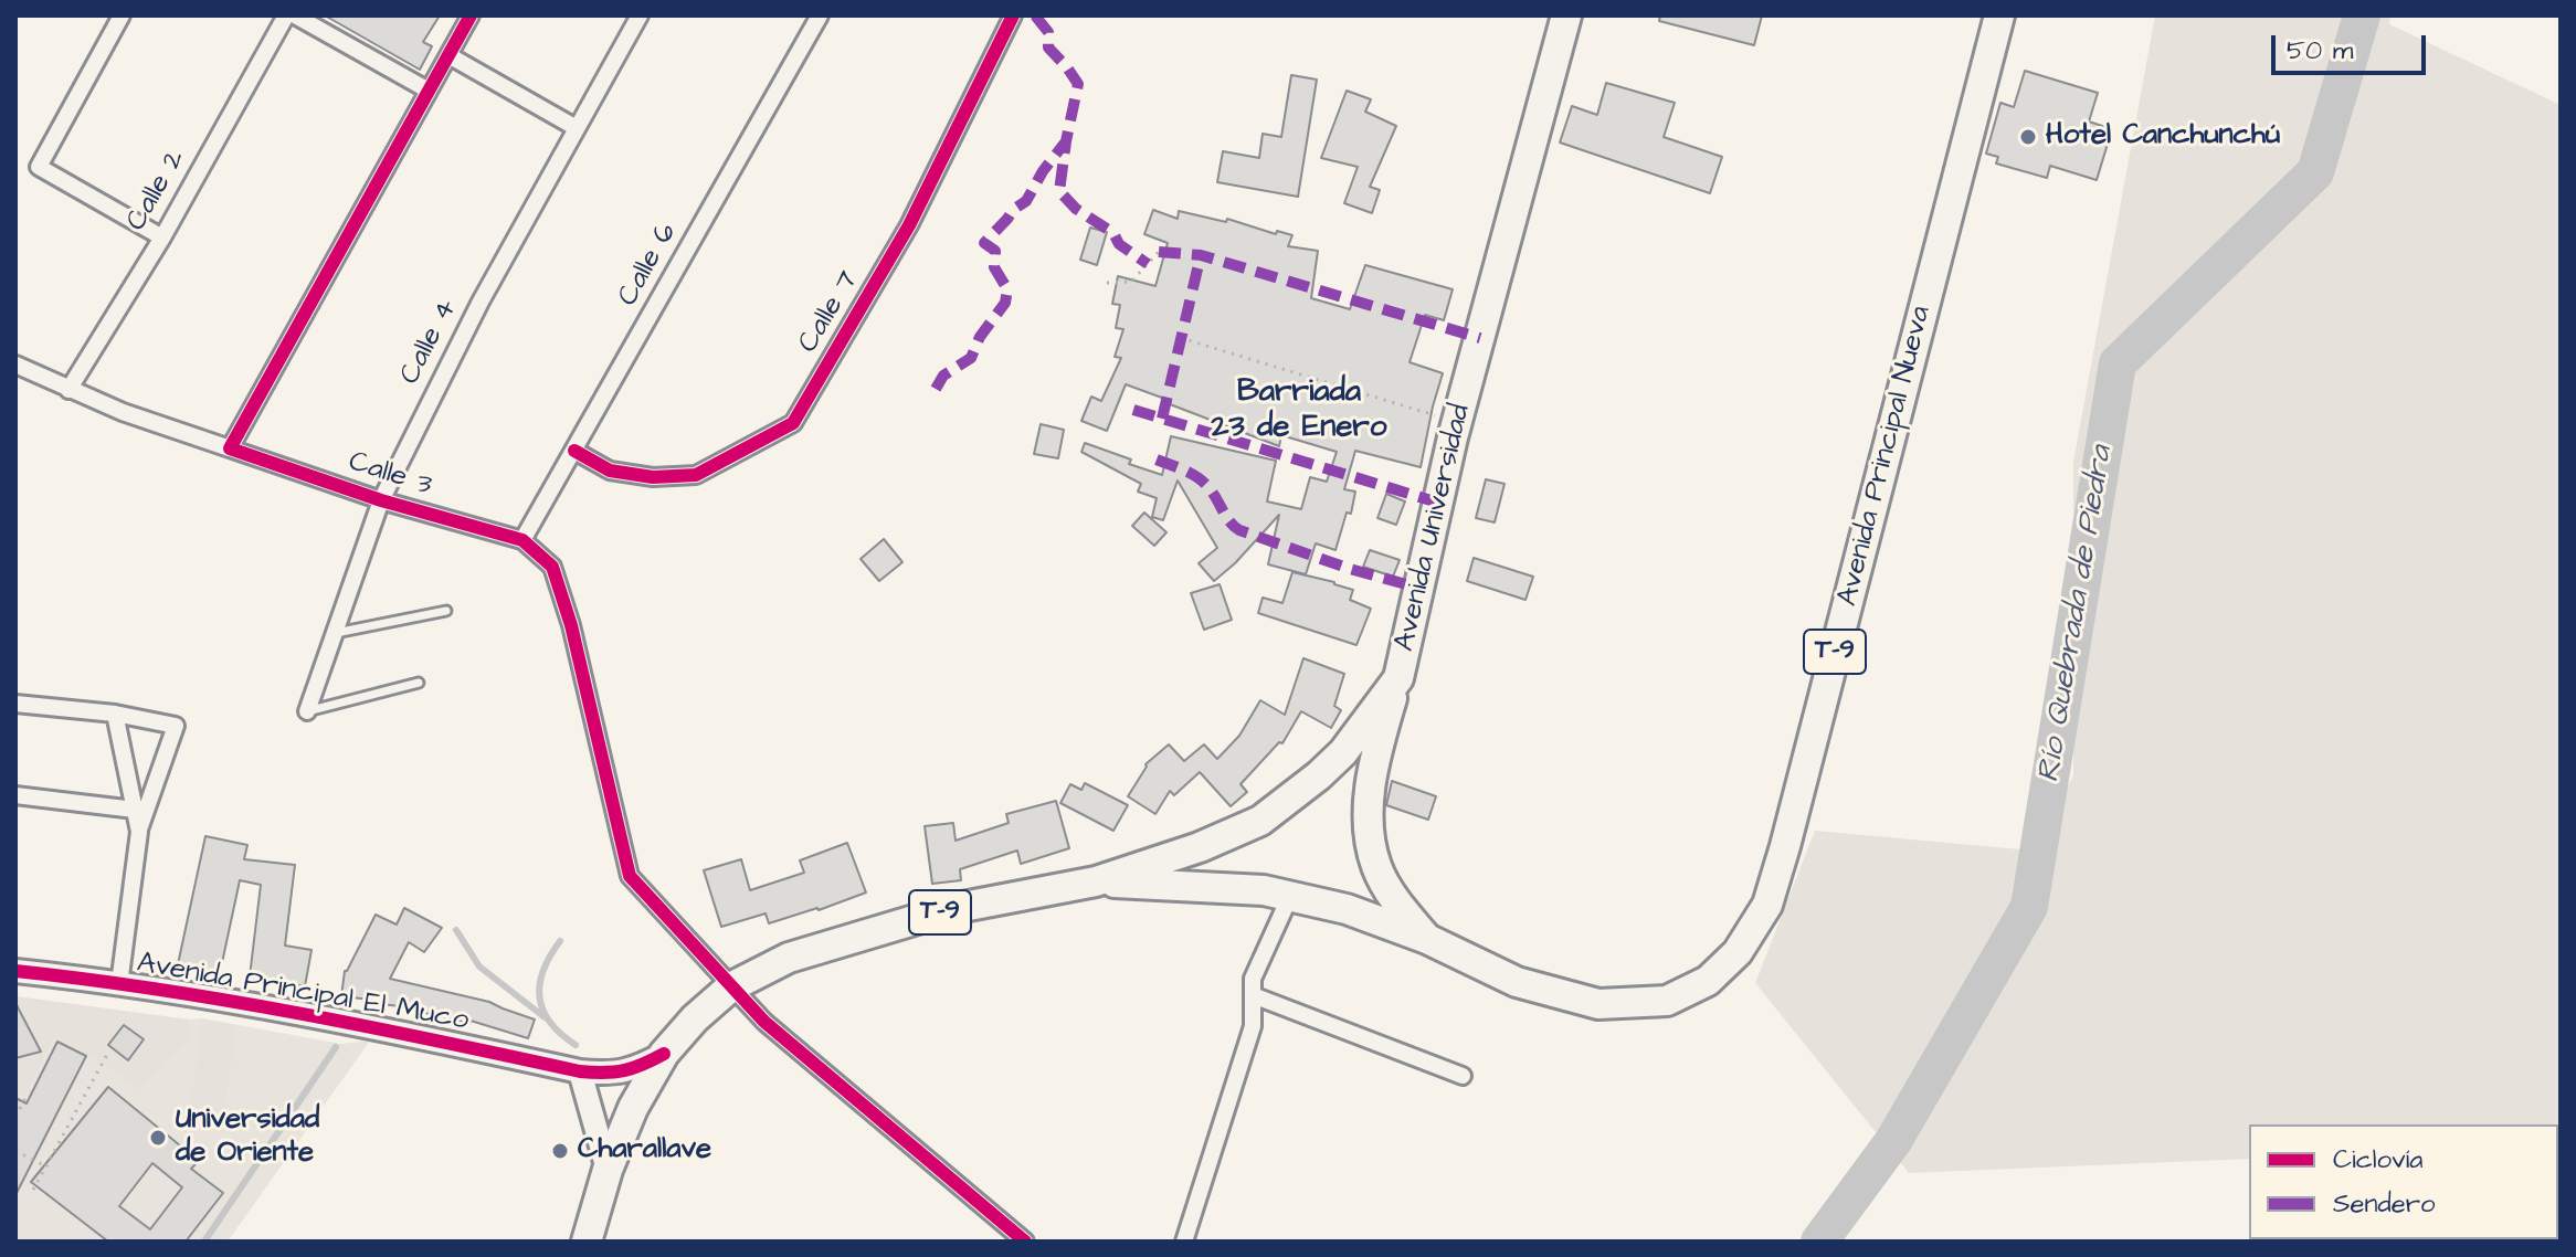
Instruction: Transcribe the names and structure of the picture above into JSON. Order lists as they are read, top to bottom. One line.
{"streets":{"highway":["Avenida Principal Nueva","Avenida Universidad","T-9"],"street":["Calle 2","Calle 6","Calle 7","Calle 4","Calle 3","Avenida Principal El Muco"]},"crossings":[["Calle 2","Calle 3"],["Calle 6","Calle 7"],["Calle 6","Calle 3"],["Calle 4","Calle 3"],["Avenida Principal Nueva","Avenida Universidad"],["Avenida Principal Nueva","T-9"],["Calle 3","T-9"],["Avenida Universidad","T-9"],["T-9","Avenida Principal El Muco"]],"districts":["Barriada 23 de Enero"],"water":["Río Quebrada de Piedra"],"places":["Hotel Canchunchú","Universidad de Oriente","Charallave"],"legend":["Ciclovía","Sendero"],"scale_bar":"50 m"}
